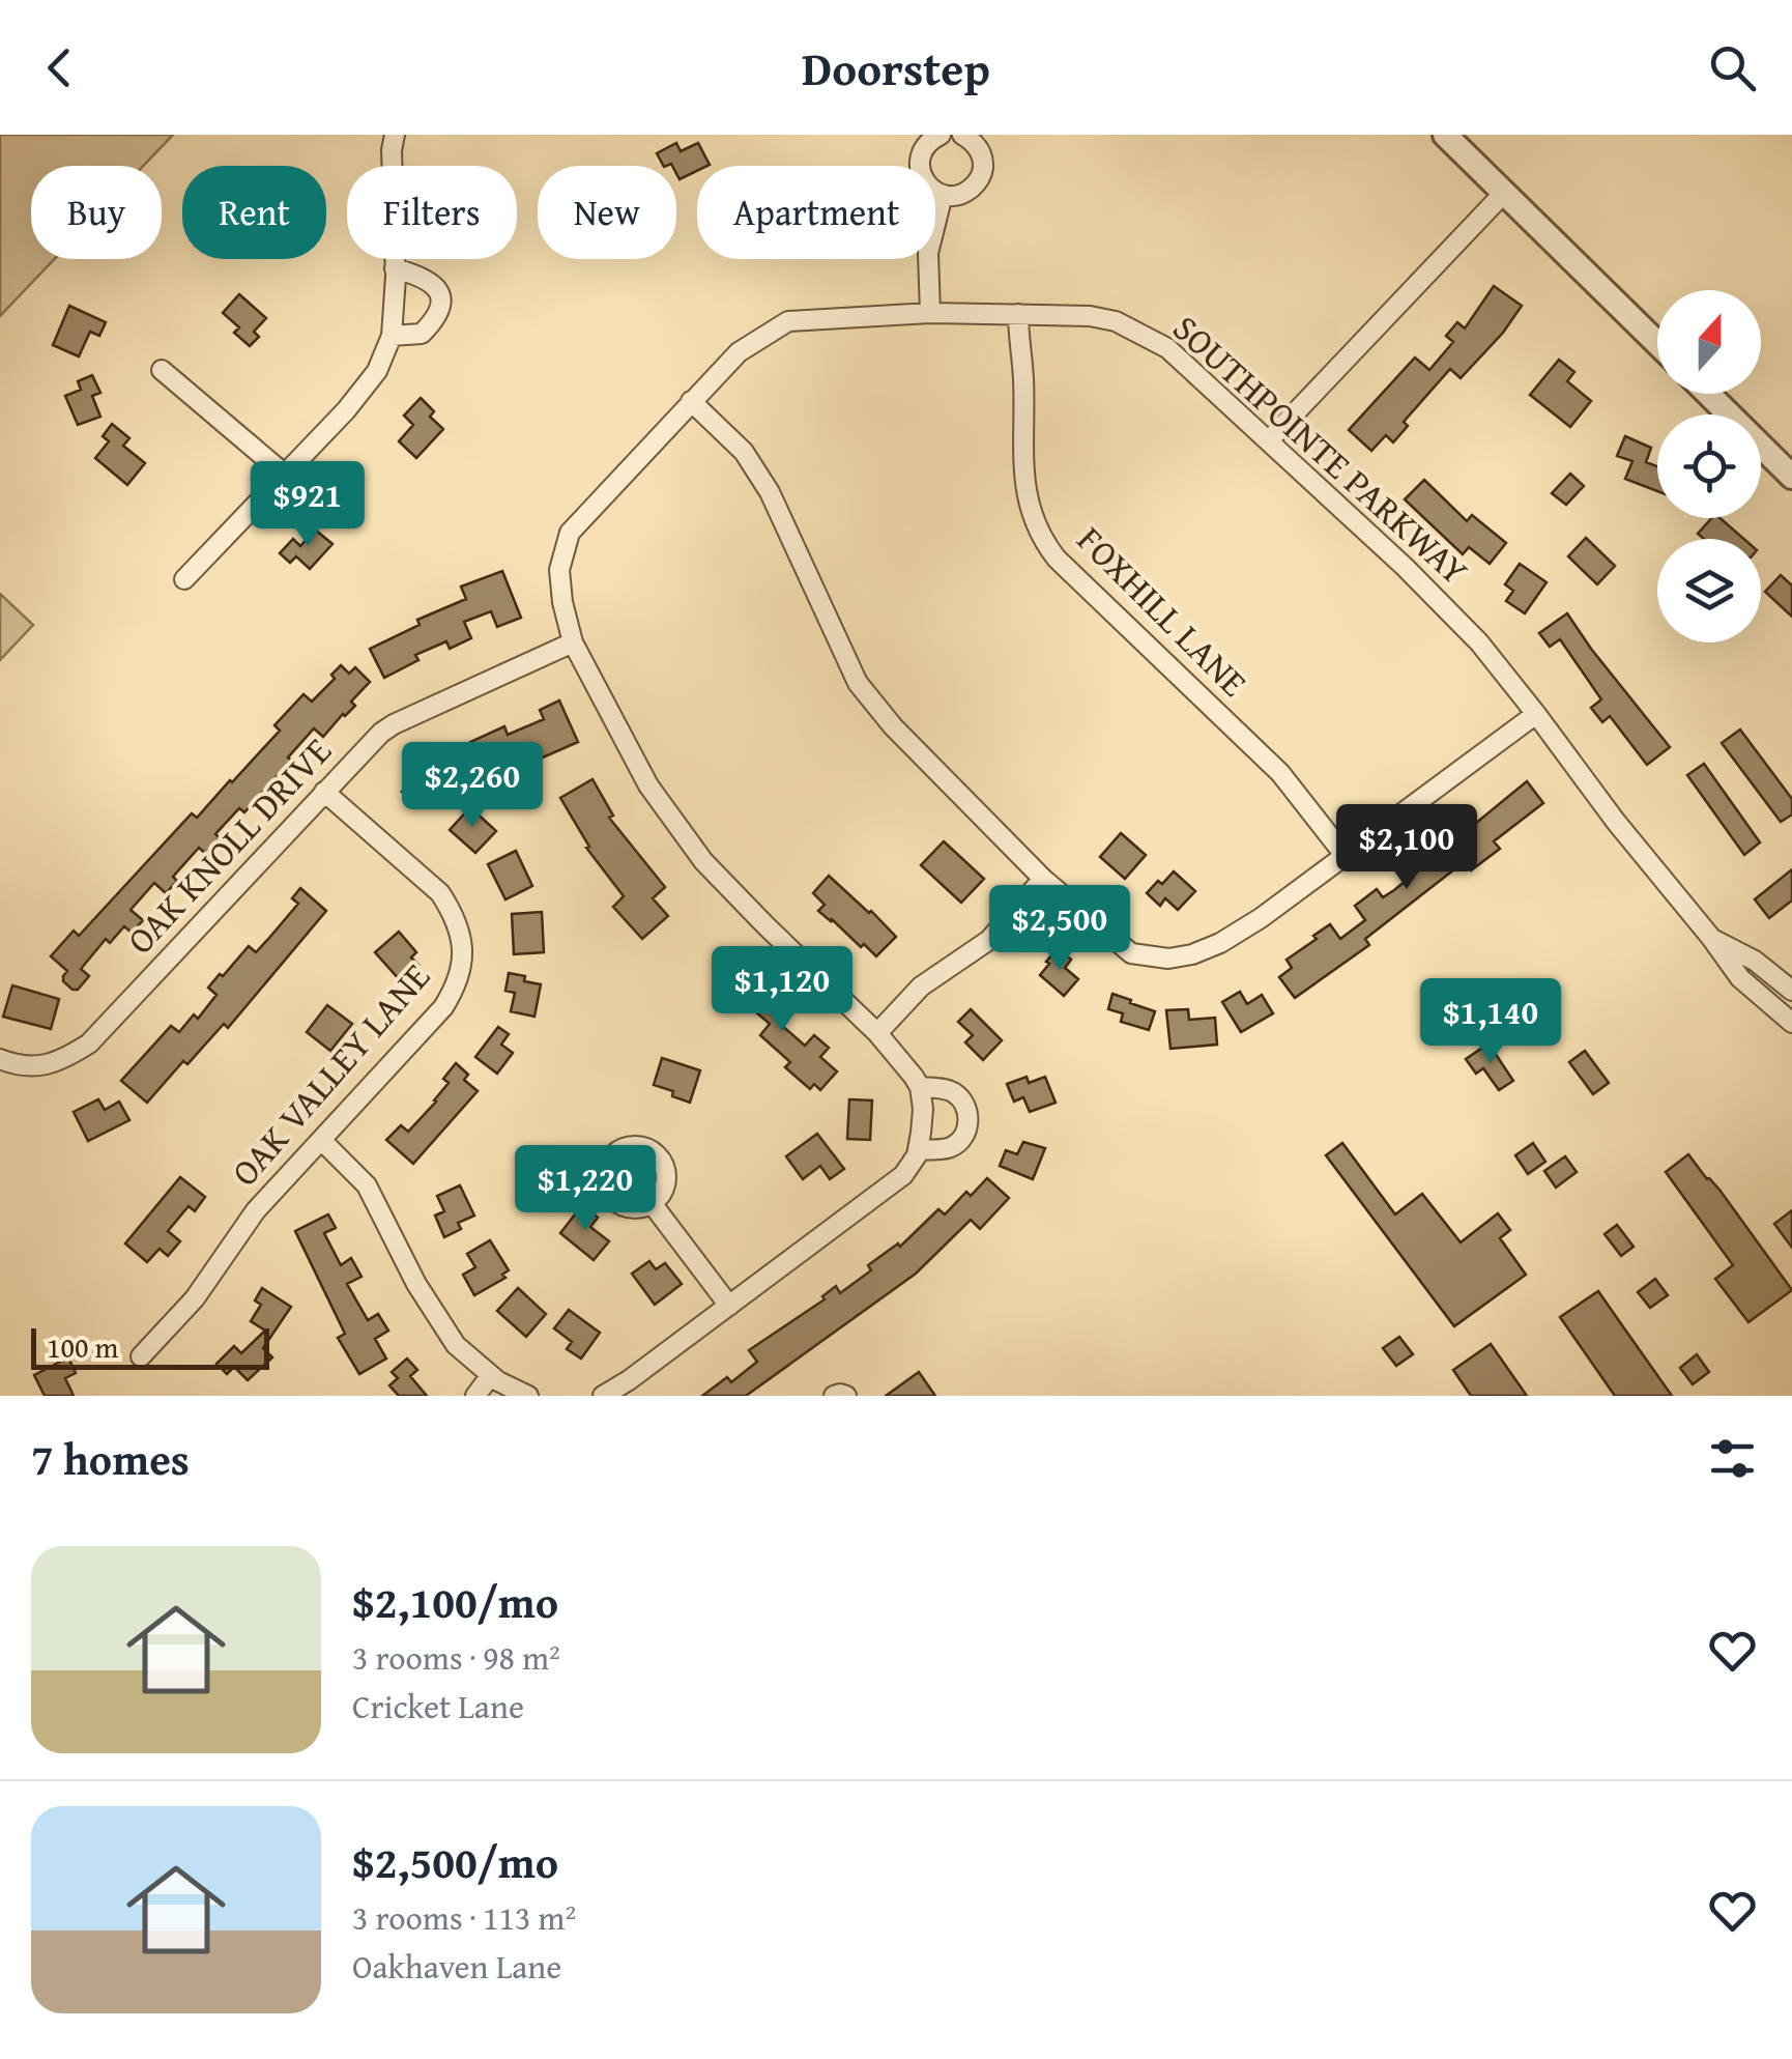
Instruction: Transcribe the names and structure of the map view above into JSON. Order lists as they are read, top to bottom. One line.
{"streets":{"street":["SOUTHPOINTE PARKWAY","FOXHILL LANE","OAK KNOLL DRIVE","OAK VALLEY LANE"]},"crossings":[["SOUTHPOINTE PARKWAY","FOXHILL LANE"],["SOUTHPOINTE PARKWAY","OAK KNOLL DRIVE"],["OAK KNOLL DRIVE","OAK VALLEY LANE"]],"scale_bar":"100 m","north":"top","page":{"header":"Doorstep","chip":["Buy","Rent","Filters","New","Apartment"],"price":["$921","$2,260","$2,100","$2,500","$1,120","$1,140","$1,220"],"scale":"100 m","heading":"7 homes","list":[{"name":"$2,100/mo","note":"3 rooms · 98 m² · Cricket Lane"},{"name":"$2,500/mo","note":"3 rooms · 113 m² · Oakhaven Lane"}]}}
